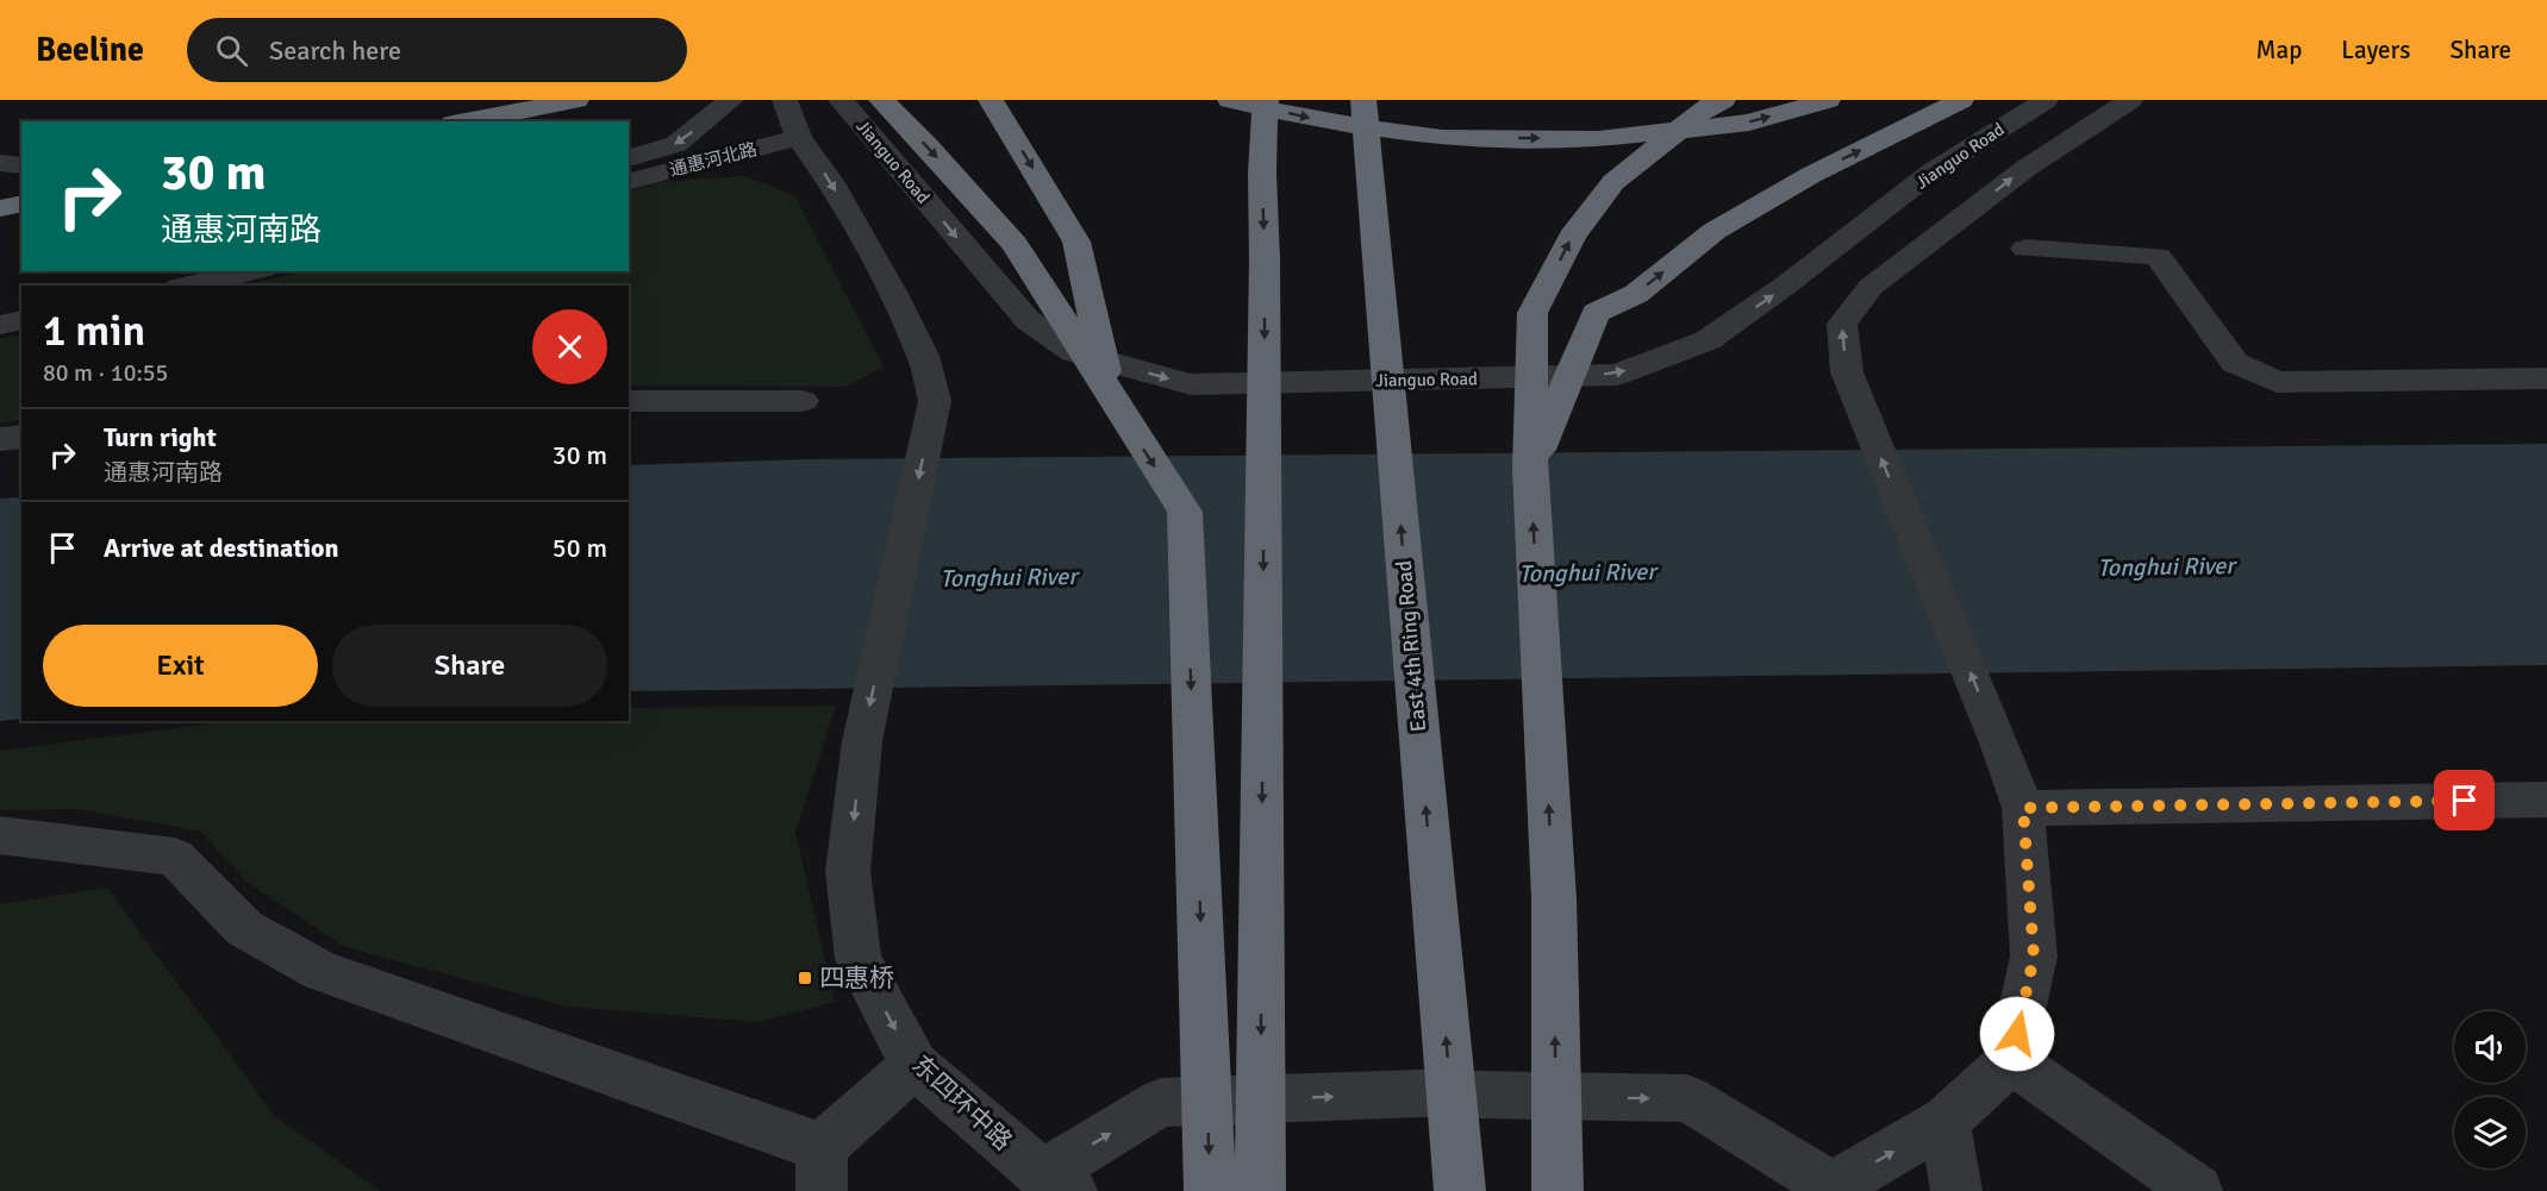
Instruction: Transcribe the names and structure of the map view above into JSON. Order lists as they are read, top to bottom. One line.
{"streets":{"highway":["East 4th Ring Road"],"street":["Jianguo Road","通惠河北路","东四环中路"]},"crossings":[["通惠河北路","东四环中路"]],"one_way":["Jianguo Road","东四环中路"],"water":["Tonghui River"],"places":{"transit":["四惠桥"]},"page":{"header":"Beeline","search":"Search here","nav":["Map","Layers","Share"],"turn":["30 m","通惠河南路"],"heading":["1 min","80 m · 10:55"],"list":[{"name":"Turn right","note":"通惠河南路","value":"30 m"},{"name":"Arrive at destination","value":"50 m"}],"buttons":["Exit","Share"]}}
